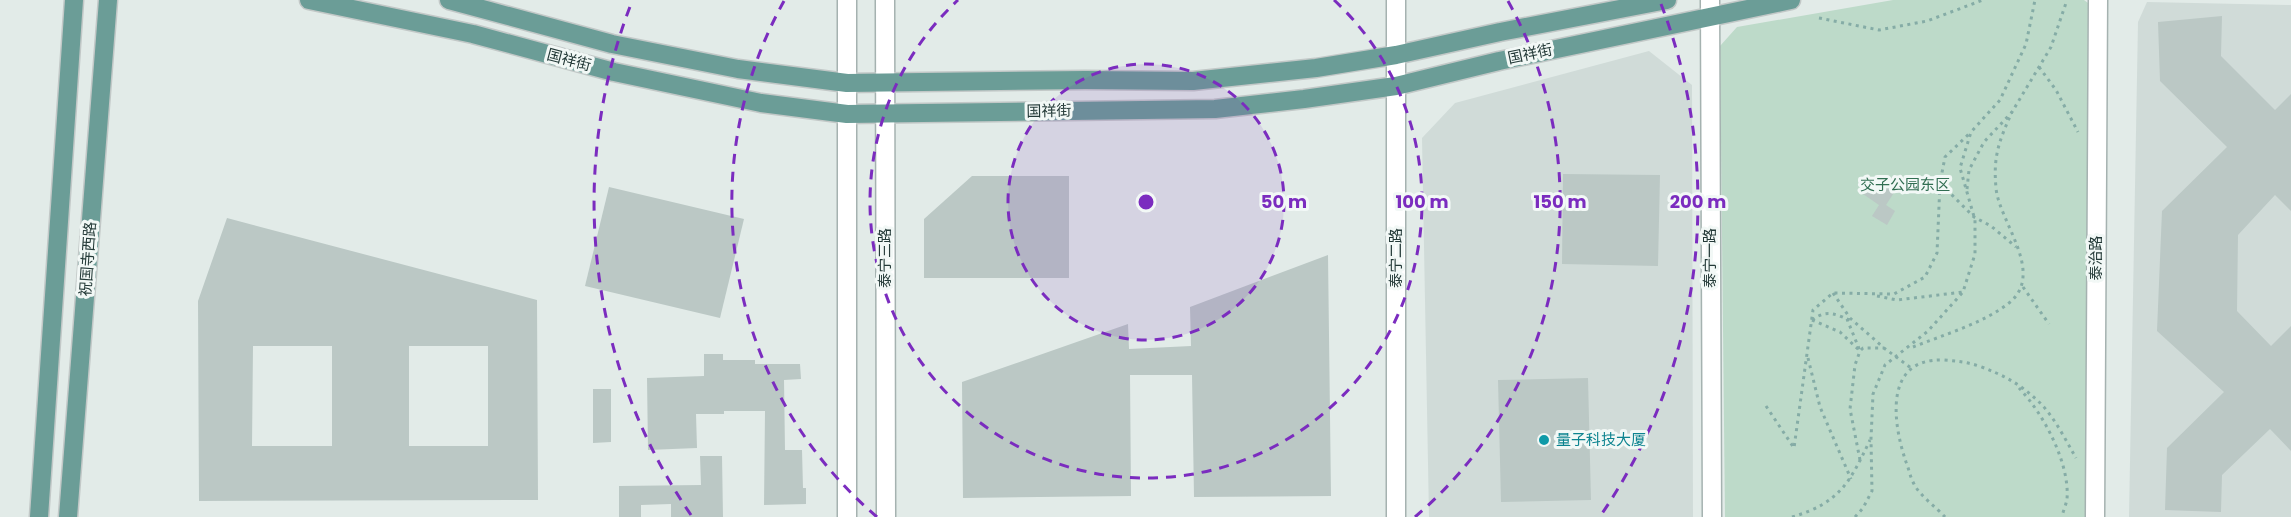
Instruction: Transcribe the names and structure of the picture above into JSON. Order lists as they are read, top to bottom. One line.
{"streets":{"main road":["国祥街","祝国寺西路"],"street":["泰宁三路","泰宁二路","泰宁一路","泰治路"]},"crossings":[["国祥街","泰宁三路"],["国祥街","泰宁二路"],["国祥街","泰宁一路"]],"parks":["交子公园东区"],"places":["量子科技大厦"],"rings":["50 m","100 m","150 m","200 m"]}
